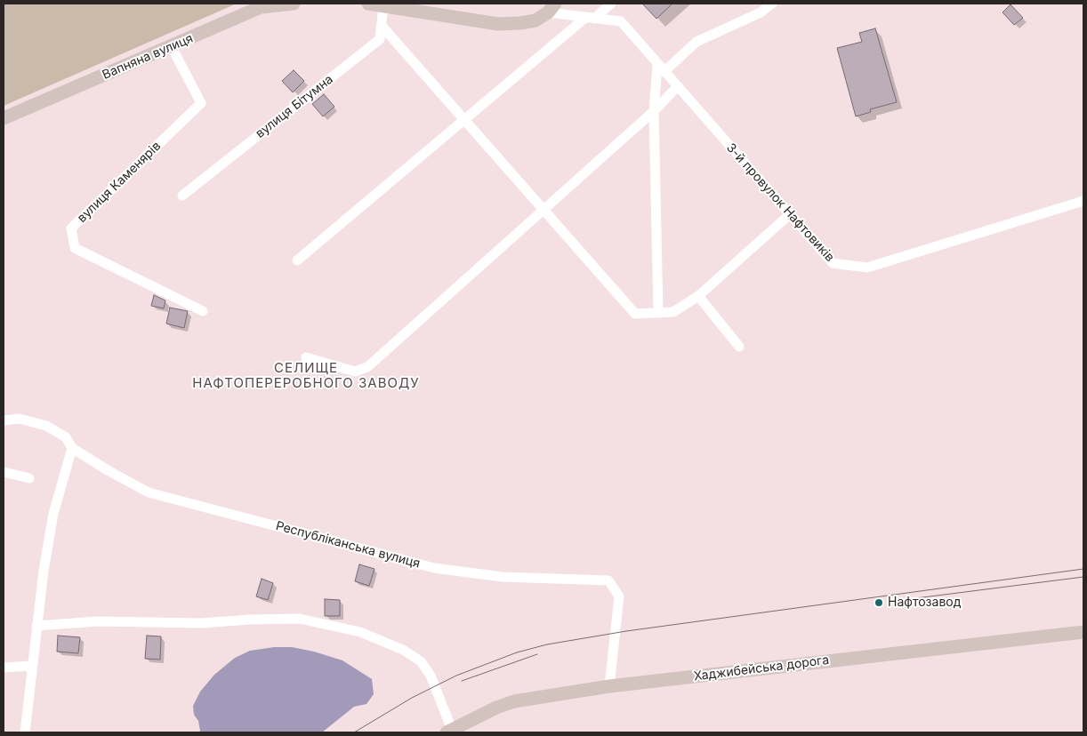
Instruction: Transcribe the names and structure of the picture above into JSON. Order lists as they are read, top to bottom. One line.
{"streets":{"street":["Вапняна вулиця","вулиця Бітумна","вулиця Каменярів","3-й провулок Нафтовиків","Республіканська вулиця","Хаджибейська дорога"]},"crossings":[["Вапняна вулиця","вулиця Каменярів"],["Республіканська вулиця","Хаджибейська дорога"]],"districts":["СЕЛИЩЕ НАФТОПЕРЕРОБНОГО ЗАВОДУ"],"places":["Нафтозавод"]}
